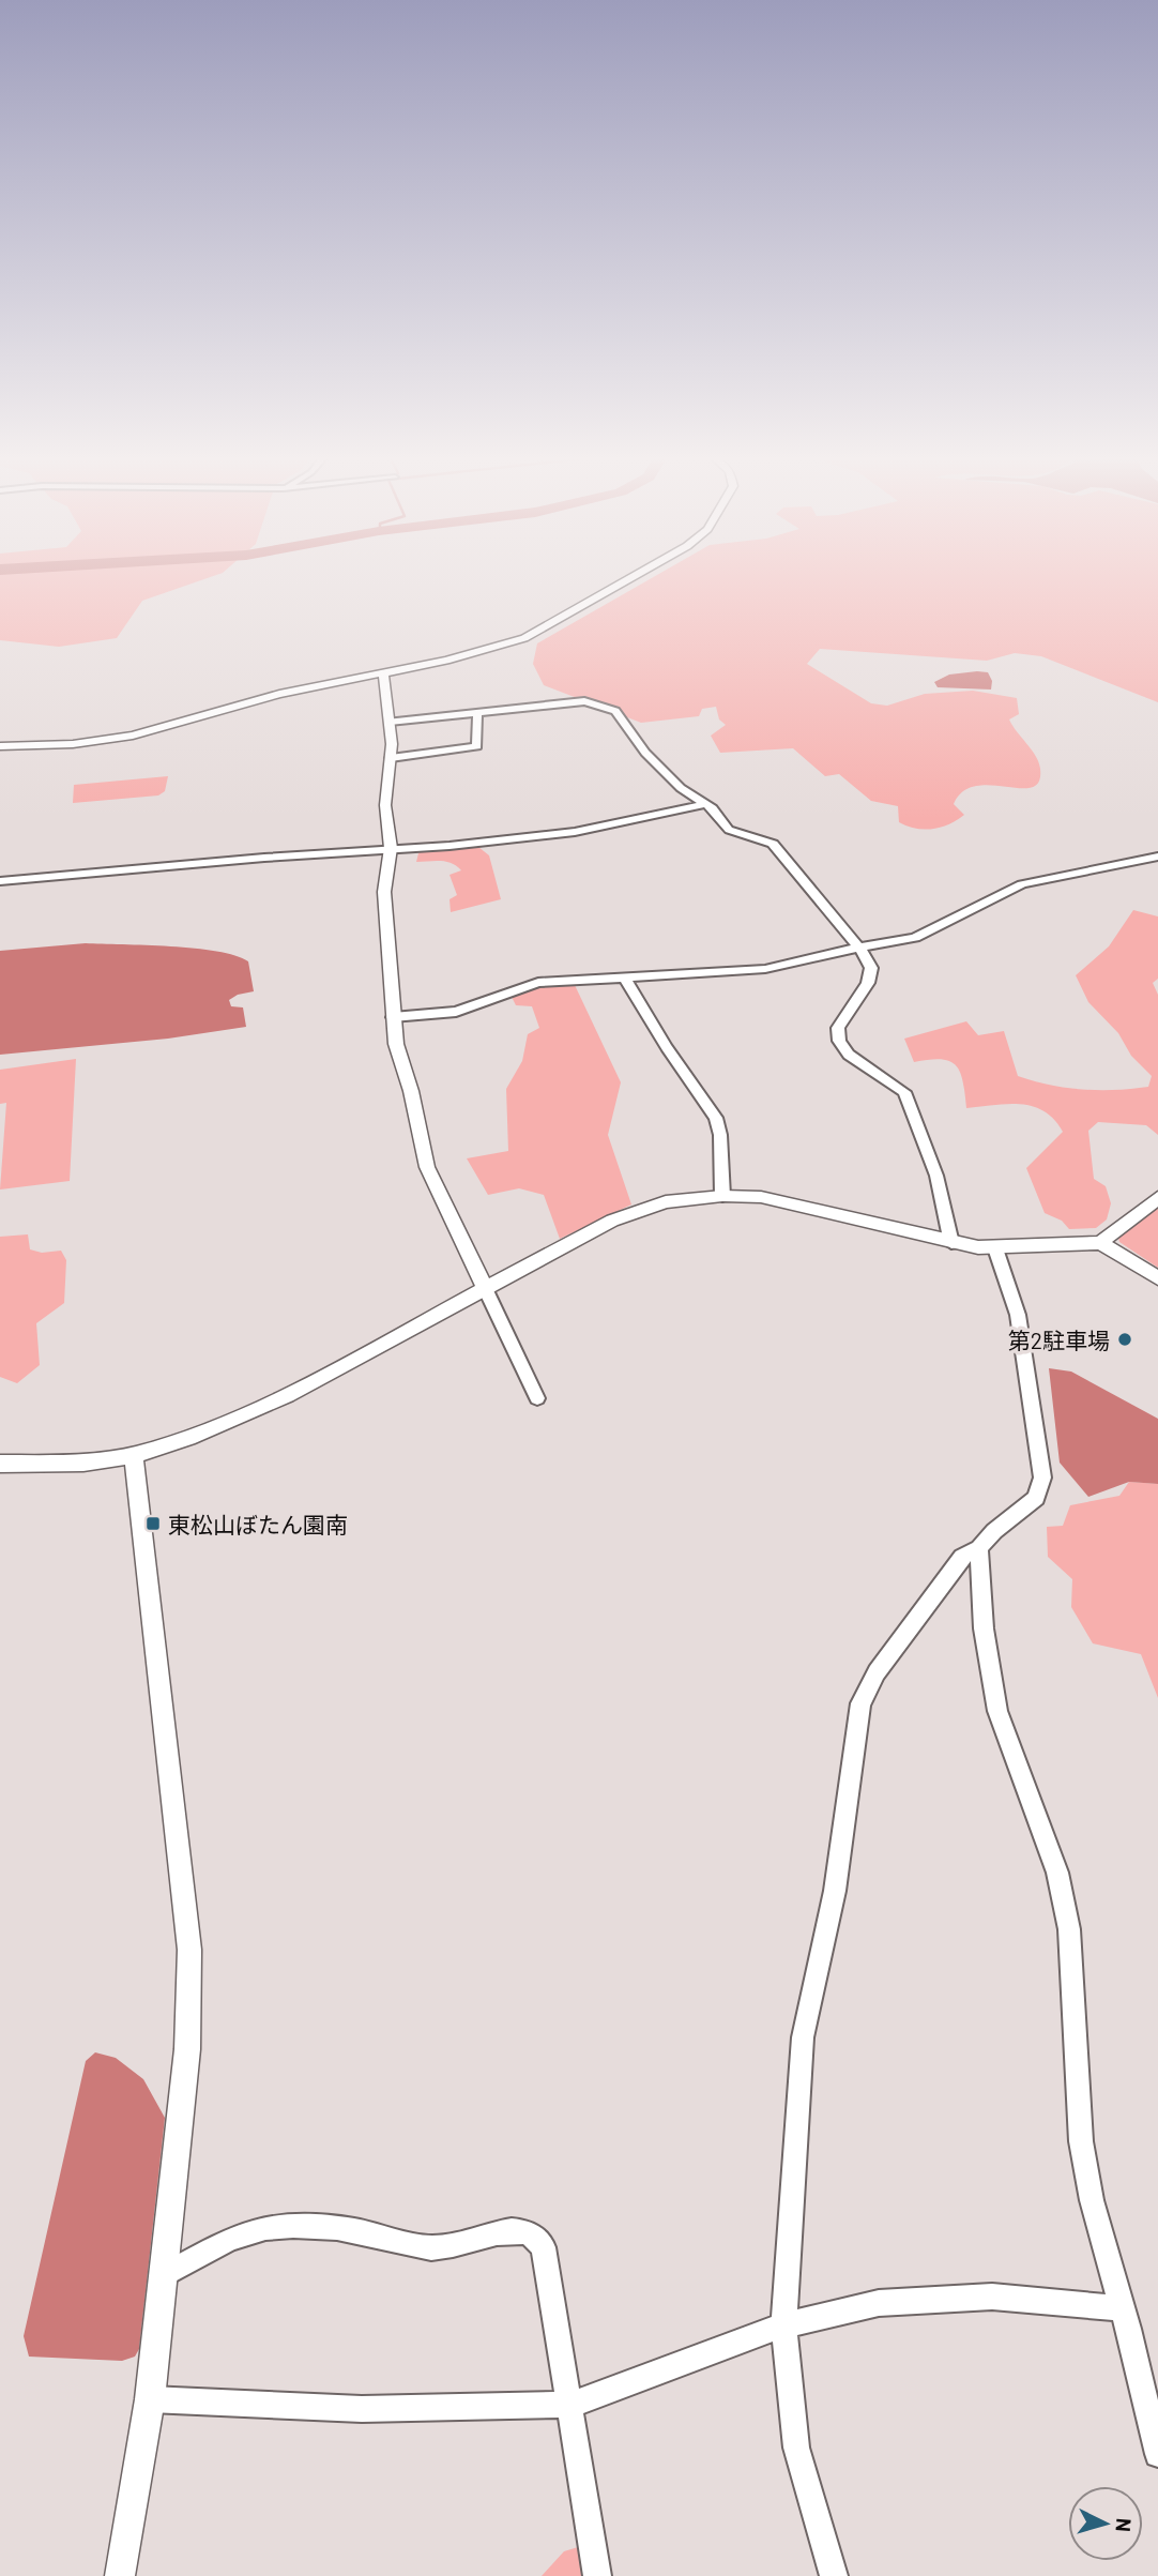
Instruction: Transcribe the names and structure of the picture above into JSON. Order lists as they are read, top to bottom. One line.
{"places":{"other":["第2駐車場"],"transit":["東松山ぼたん園南"]},"north":"right"}
